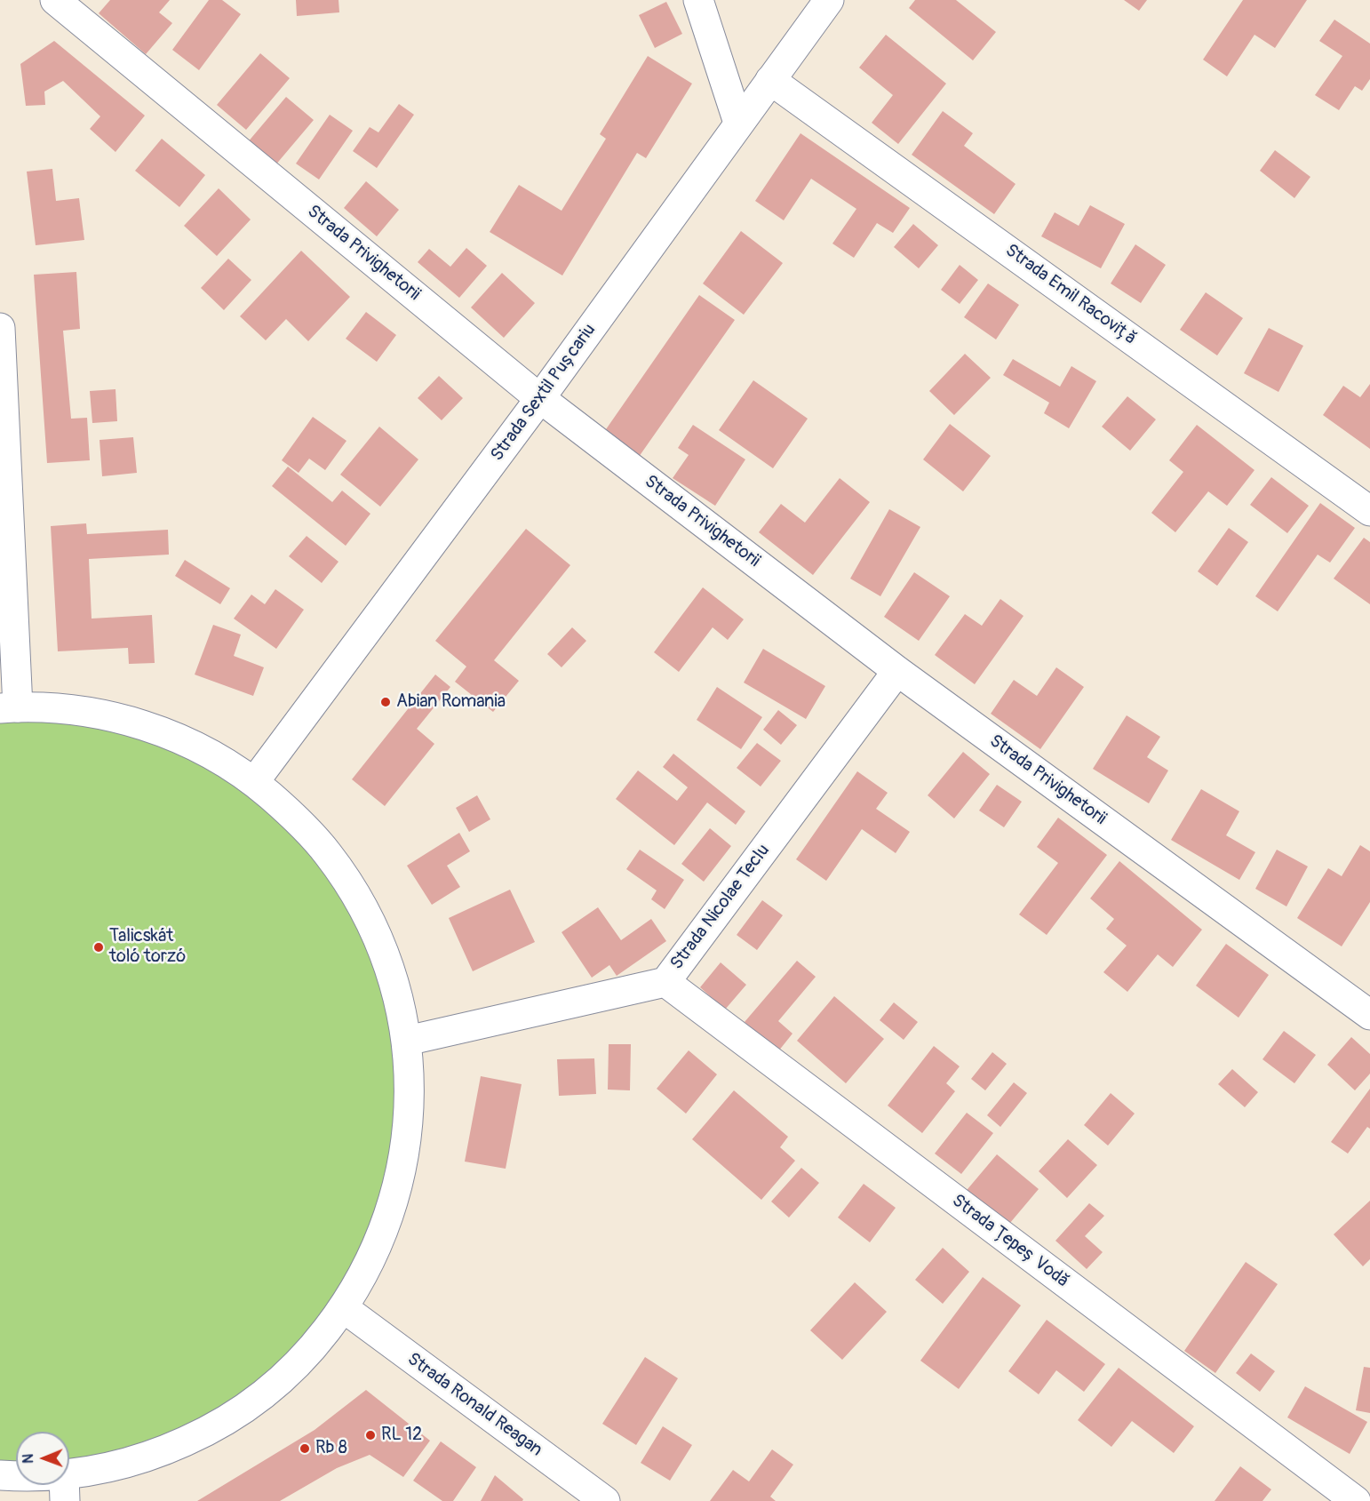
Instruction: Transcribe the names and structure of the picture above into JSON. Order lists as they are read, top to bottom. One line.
{"streets":{"street":["Strada Privighetorii","Strada Emil Racoviță","Strada Sextil Pușcariu","Strada Nicolae Teclu","Strada Țepeș Vodă","Strada Ronald Reagan"]},"crossings":[["Strada Privighetorii","Strada Sextil Pușcariu"],["Strada Privighetorii","Strada Nicolae Teclu"],["Strada Emil Racoviță","Strada Sextil Pușcariu"],["Strada Nicolae Teclu","Strada Țepeș Vodă"]],"places":["Abian Romania","Talicskát toló torzó","RL 12","Rb 8"],"north":"left"}
